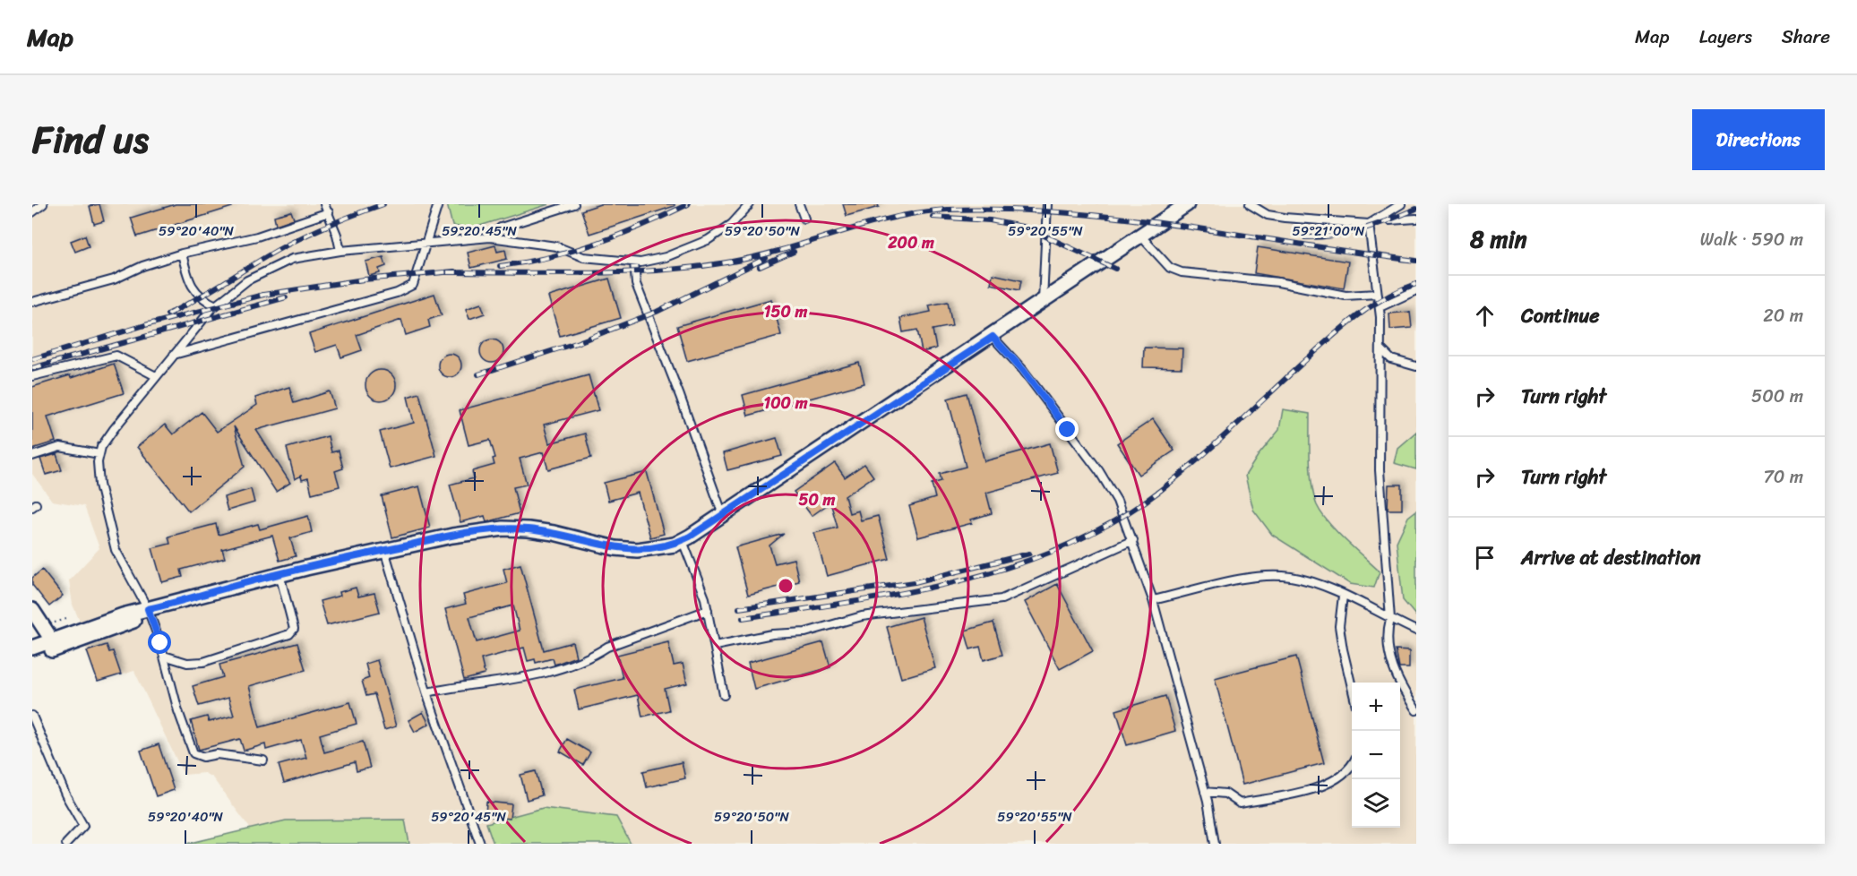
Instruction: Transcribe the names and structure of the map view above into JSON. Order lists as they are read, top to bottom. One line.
{"page":{"header":"Map","nav":["Map","Layers","Share"],"title":"Find us","buttons":"Directions","heading":["8 min","Walk · 590 m"],"list":[["Continue","20 m"],["Turn right","500 m"],["Turn right","70 m"],"Arrive at destination"],"map_buttons":["+","−"]},"coordinates":["59°20'40\"N","59°20'45\"N","59°20'50\"N","59°20'55\"N","59°21'00\"N"],"rings":["200 m","150 m","100 m","50 m"]}
